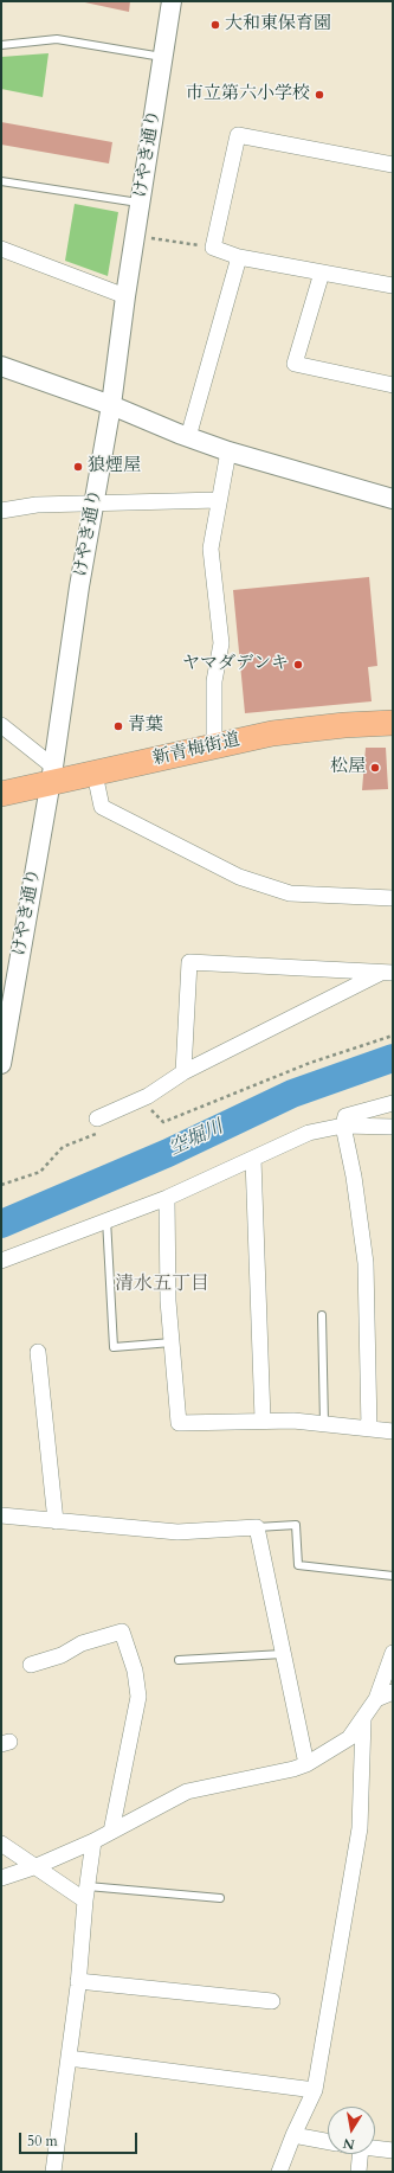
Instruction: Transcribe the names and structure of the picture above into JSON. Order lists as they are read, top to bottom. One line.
{"streets":{"main road":["新青梅街道"],"street":["けやき通り"]},"crossings":[["けやき通り","新青梅街道"]],"districts":["清水五丁目"],"water":["空堀川"],"places":["大和東保育園","市立第六小学校","狼煙屋","ヤマダデンキ","青葉","松屋"],"scale_bar":"50 m","north":"bottom"}
